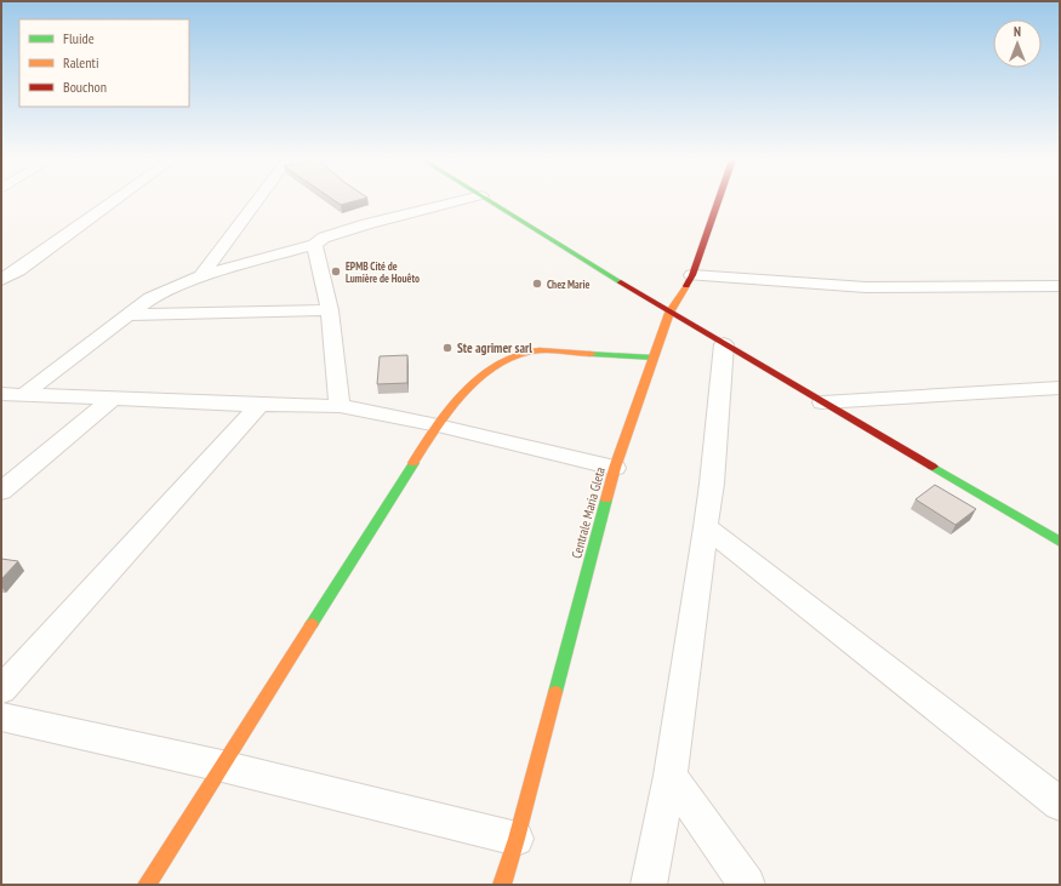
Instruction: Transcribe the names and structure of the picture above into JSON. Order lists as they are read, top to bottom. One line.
{"streets":{"street":["Centrale Maria Gleta"]},"places":["EPMB Cité de Lumière de Houêto","Chez Marie","Ste agrimer sarl"],"legend":["Fluide","Ralenti","Bouchon"],"north":"top"}
